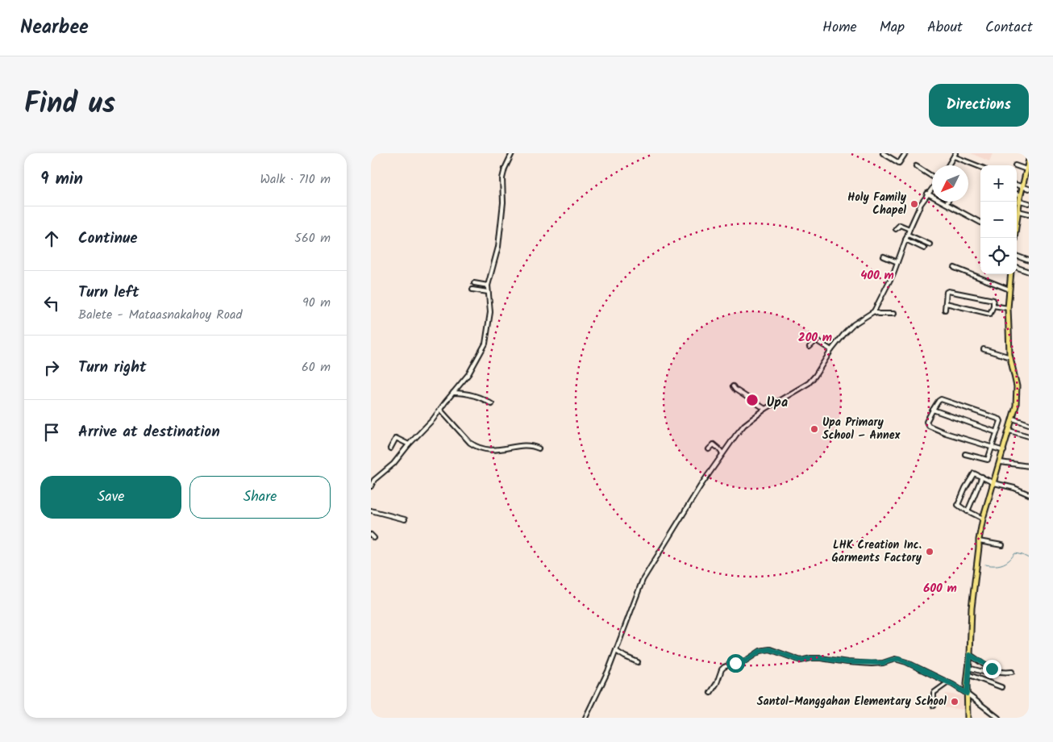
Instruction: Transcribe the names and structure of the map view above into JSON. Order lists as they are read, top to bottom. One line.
{"districts":["Upa"],"places":["Holy Family Chapel","Upa Primary School – Annex","LHK Creation Inc. Garments Factory","Santol-Manggahan Elementary School"],"north":"bottom left","page":{"header":"Nearbee","nav":["Home","Map","About","Contact"],"title":"Find us","buttons":["Directions",["Save","Share"]],"heading":["9 min","Walk · 710 m"],"map_buttons":["+","−"],"list":[["Continue","560 m"],["Turn left","Balete - Mataasnakahoy Road","90 m"],["Turn right","60 m"],"Arrive at destination"]},"rings":["400 m","200 m","600 m"]}
